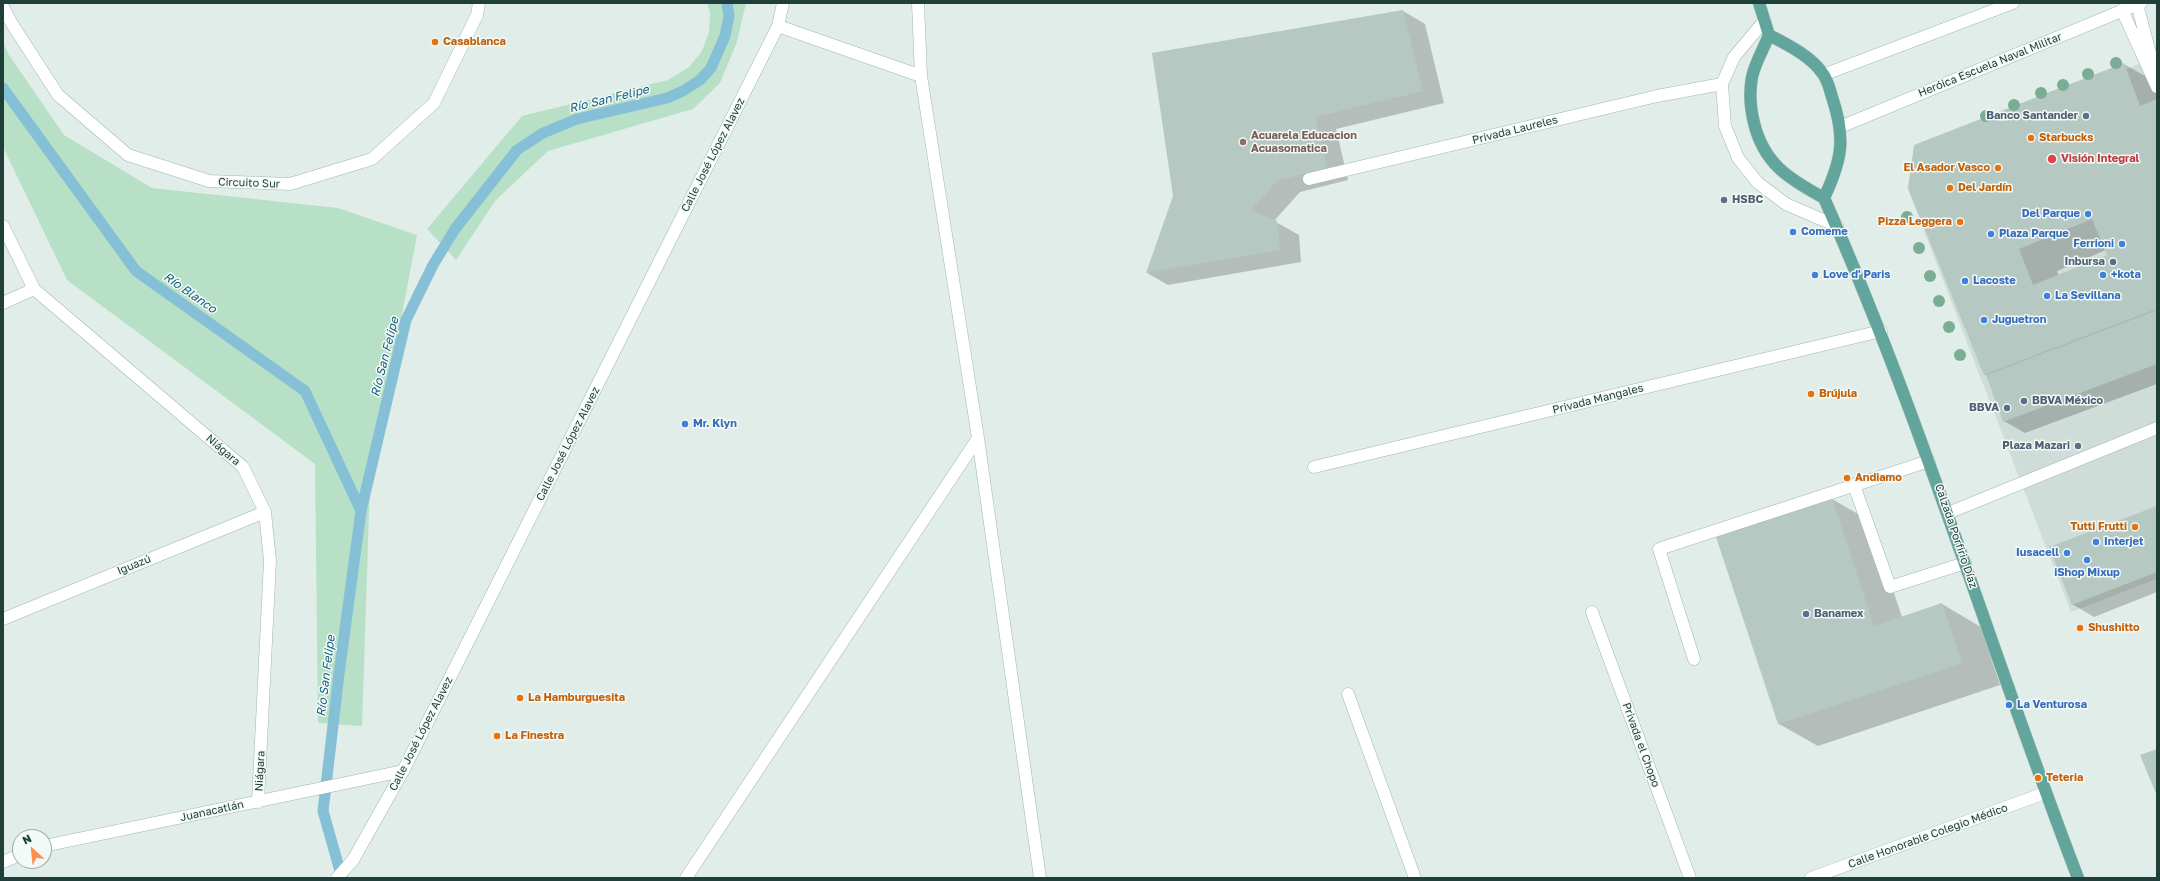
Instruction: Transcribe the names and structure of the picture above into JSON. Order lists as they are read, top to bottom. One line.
{"streets":{"main road":["Calzada Porfirio Díaz"],"street":["Heróica Escuela Naval Militar","Privada Laureles","Calle José López Alavez","Circuito Sur","Privada Mangales","Niágara","Iguazú","Privada el Chopo","Juanacatlán","Calle Honorable Colegio Médico"]},"crossings":[["Calle José López Alavez","Juanacatlán"],["Privada Mangales","Calzada Porfirio Díaz"],["Niágara","Iguazú"],["Niágara","Juanacatlán"],["Calzada Porfirio Díaz","Calle Honorable Colegio Médico"]],"water":["Río San Felipe","Río Blanco"],"places":["Casablanca","Banco Santander","Starbucks","Acuarela Educacion Acuasomatica","Visión Integral","El Asador Vasco","Del Jardín","HSBC","Del Parque","Pizza Leggera","Comeme","Plaza Parque","Ferrioni","Inbursa","Love d' Paris","+kota","Lacoste","La Sevillana","Juguetron","Brújula","BBVA México","BBVA","Mr. Klyn","Plaza Mazari","Andiamo","Tutti Frutti","Interjet","Iusacell","iShop Mixup","Banamex","Shushitto","La Hamburguesita","La Venturosa","La Finestra","Teteria"],"north":"top left"}
